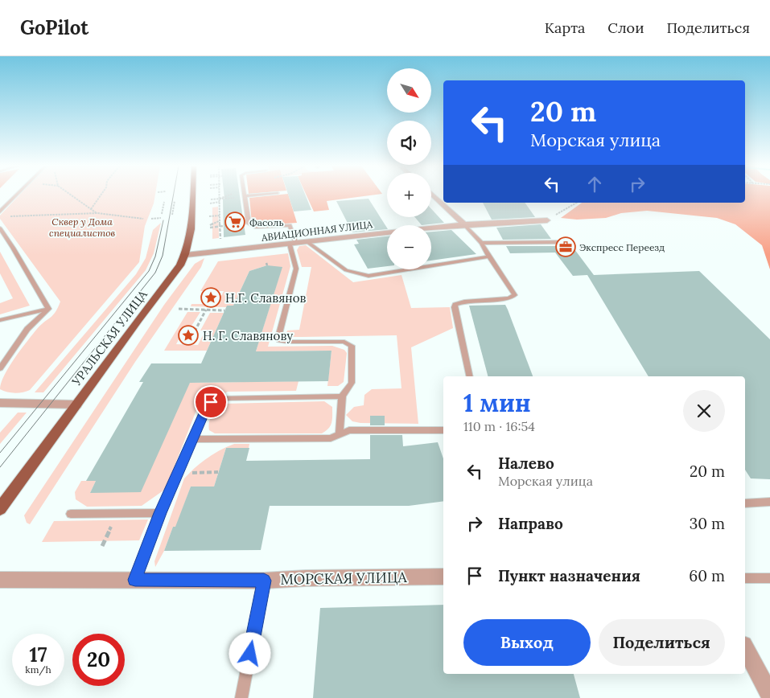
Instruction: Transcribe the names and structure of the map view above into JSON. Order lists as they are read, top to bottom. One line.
{"streets":{"main road":["УРАЛЬСКАЯ УЛИЦА"],"street":["АВИАЦИОННАЯ УЛИЦА","МОРСКАЯ УЛИЦА"]},"crossings":[["АВИАЦИОННАЯ УЛИЦА","УРАЛЬСКАЯ УЛИЦА"]],"parks":["Сквер у Дома специалистов"],"places":{"supermarket":["Фасоль"],"office":["Экспресс Переезд"],"place":["Н.Г. Славянов","Н. Г. Славянову"]},"north":"bottom right","page":{"header":"GoPilot","nav":["Карта","Слои","Поделиться"],"map_buttons":["+","−"],"turn":["20 m","Морская улица"],"heading":["1 мин","110 m · 16:54"],"list":[{"name":"Налево","note":"Морская улица","value":"20 m"},{"name":"Направо","value":"30 m"},{"name":"Пункт назначения","value":"60 m"}],"buttons":["Выход","Поделиться"],"speed":"17 km/h","limit":"20"}}
